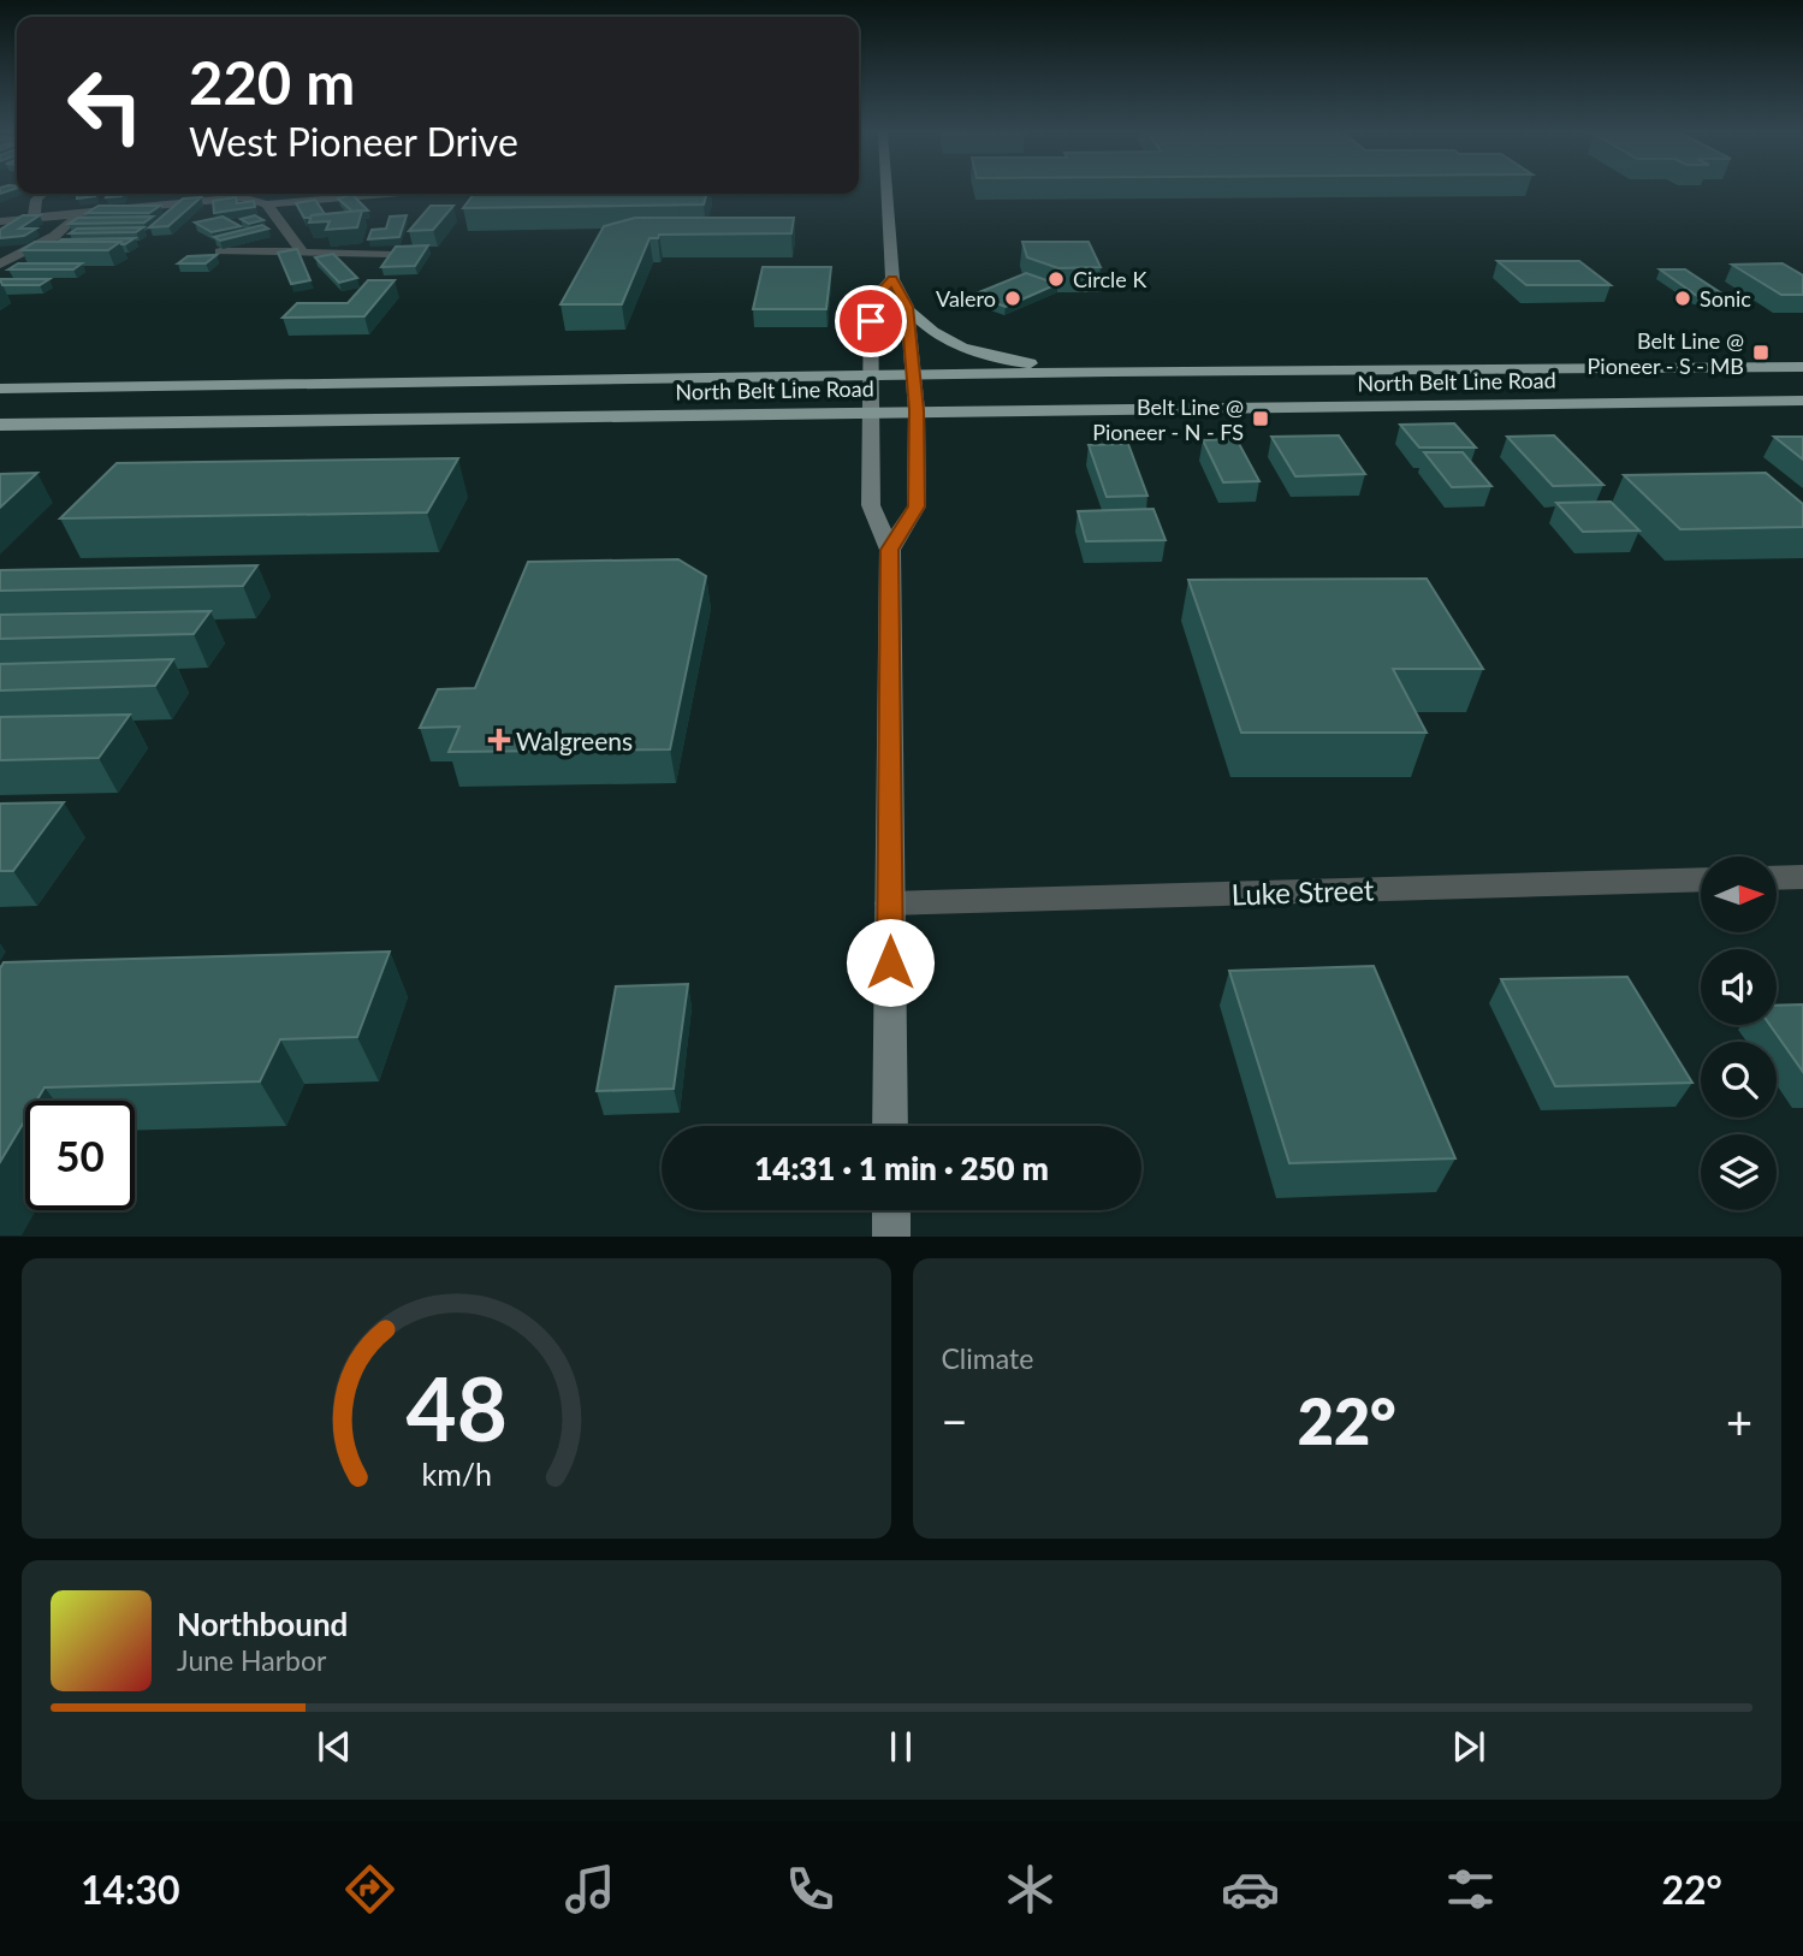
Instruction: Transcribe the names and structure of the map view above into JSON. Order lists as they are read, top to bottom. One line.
{"streets":{"main road":["North Belt Line Road"],"street":["Luke Street"]},"places":{"other":["Circle K","Valero","Sonic"],"transit":["Belt Line @ Pioneer - S - MB","Belt Line @ Pioneer - N - FS"],"health":["Walgreens"]},"north":"right","page":{"turn":["220 m","West Pioneer Drive"],"limit":"50","trip":"14:31 · 1 min · 250 m","tile":"Climate","heat":["−","22°","+"],"song":["Northbound","June Harbor"],"tabs":["14:30","22°"],"gauge":["48","km/h"]}}
